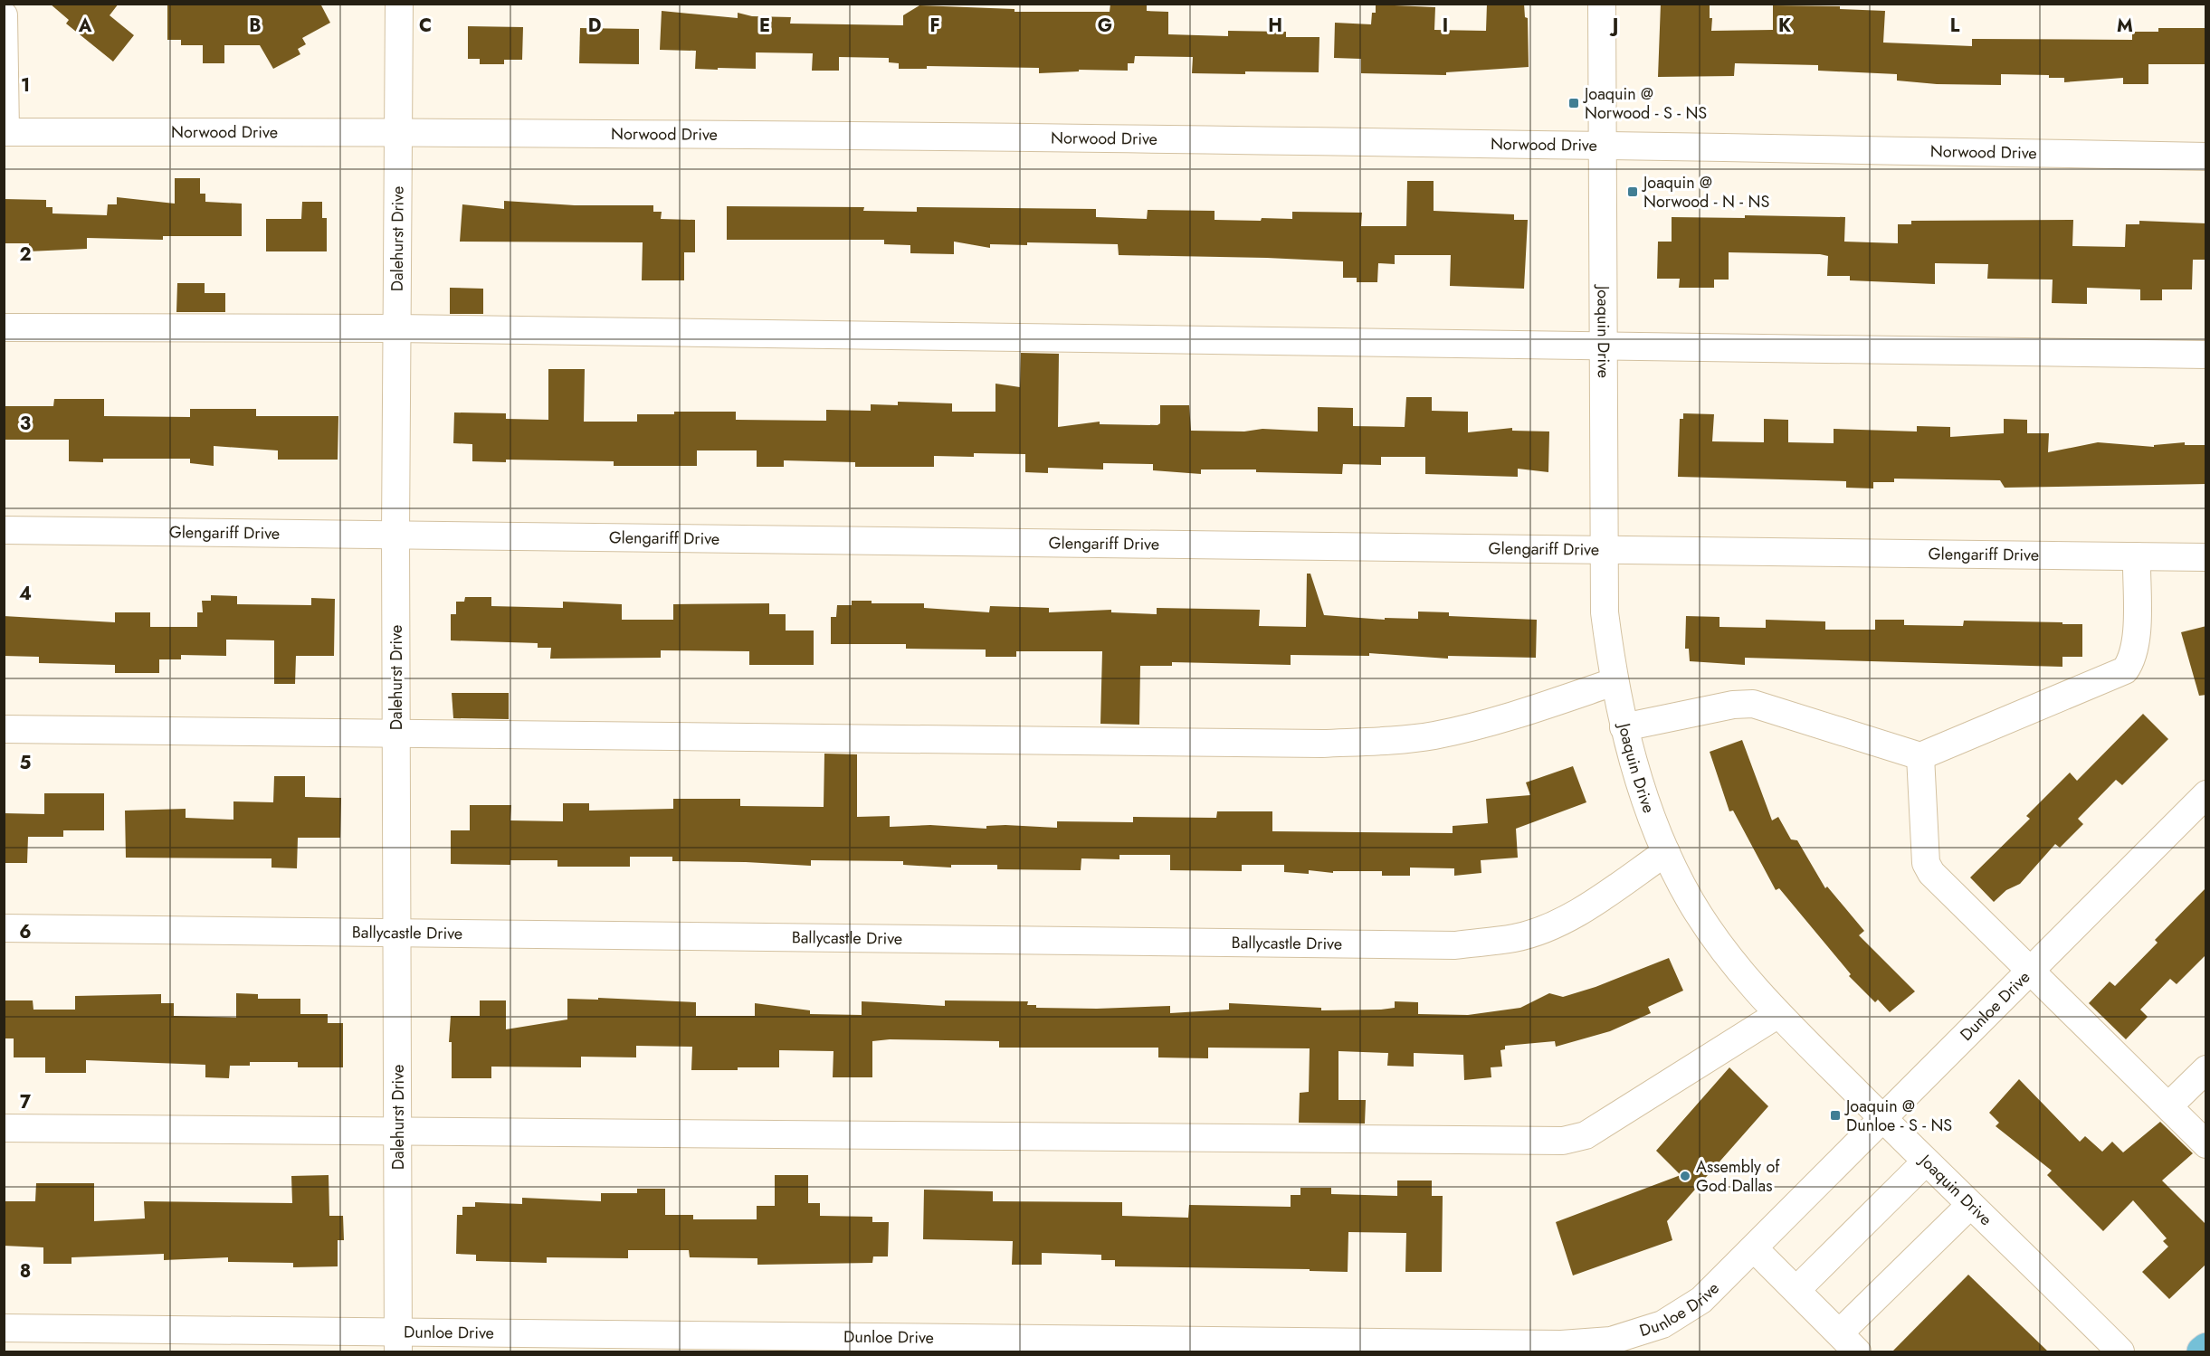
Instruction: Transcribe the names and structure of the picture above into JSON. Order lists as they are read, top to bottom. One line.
{"streets":{"street":["Norwood Drive","Dalehurst Drive","Joaquin Drive","Glengariff Drive","Ballycastle Drive","Dunloe Drive"]},"crossings":[["Norwood Drive","Dalehurst Drive"],["Norwood Drive","Joaquin Drive"],["Dalehurst Drive","Glengariff Drive"],["Dalehurst Drive","Ballycastle Drive"],["Dalehurst Drive","Dunloe Drive"],["Joaquin Drive","Glengariff Drive"],["Joaquin Drive","Ballycastle Drive"],["Joaquin Drive","Dunloe Drive"]],"places":{"transit":["Joaquin @ Norwood - S - NS","Joaquin @ Norwood - N - NS","Joaquin @ Dunloe - S - NS"],"other":["Assembly of God Dallas"]},"grid":{"columns":["A","B","C","D","E","F","G","H","I","J","K","L","M"],"rows":["1","2","3","4","5","6","7","8"]}}
